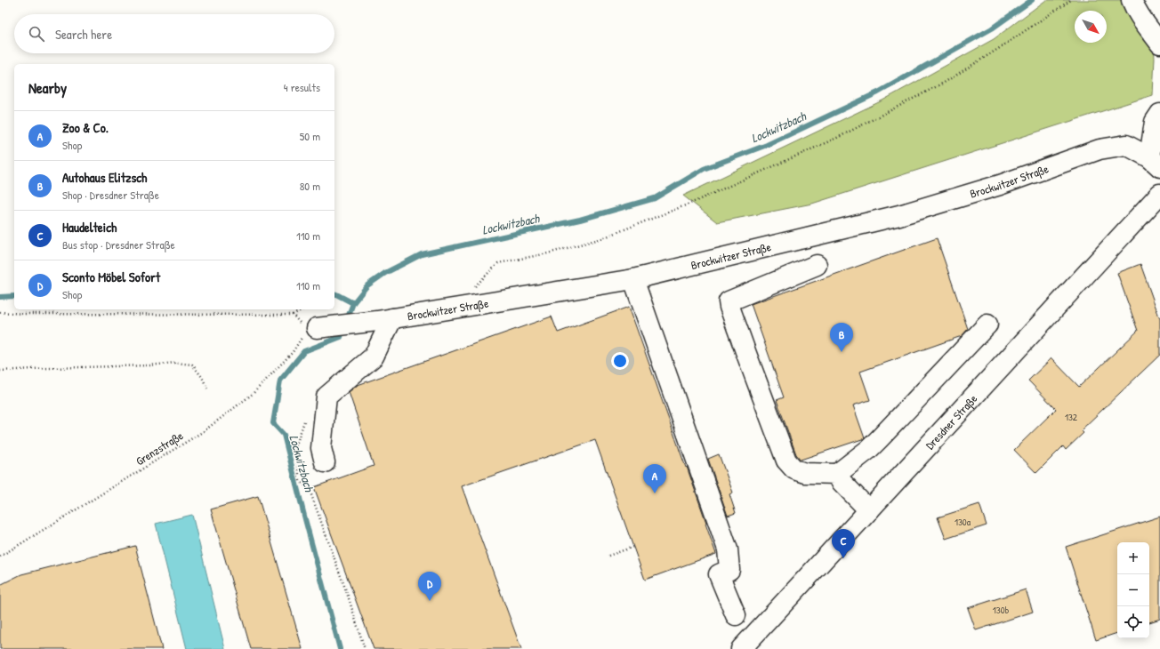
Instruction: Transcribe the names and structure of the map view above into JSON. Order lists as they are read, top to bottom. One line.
{"streets":{"main road":["Brockwitzer Straße","Dresdner Straße"],"path":["Grenzstraße"]},"crossings":[["Brockwitzer Straße","Grenzstraße"]],"water":["Lockwitzbach"],"house_numbers":["132","130a","130b"],"north":"bottom right","page":{"search":"Search here","heading":["Nearby","4 results"],"list":[{"mark":"A","name":"Zoo & Co.","note":"Shop","value":"50 m"},{"mark":"B","name":"Autohaus Elitzsch","note":"Shop · Dresdner Straße","value":"80 m"},{"mark":"C","name":"Haudelteich","note":"Bus stop · Dresdner Straße","value":"110 m"},{"mark":"D","name":"Sconto Möbel Sofort","note":"Shop","value":"110 m"}],"pins":["B","A","C","D"],"map_buttons":["+","−"]}}
